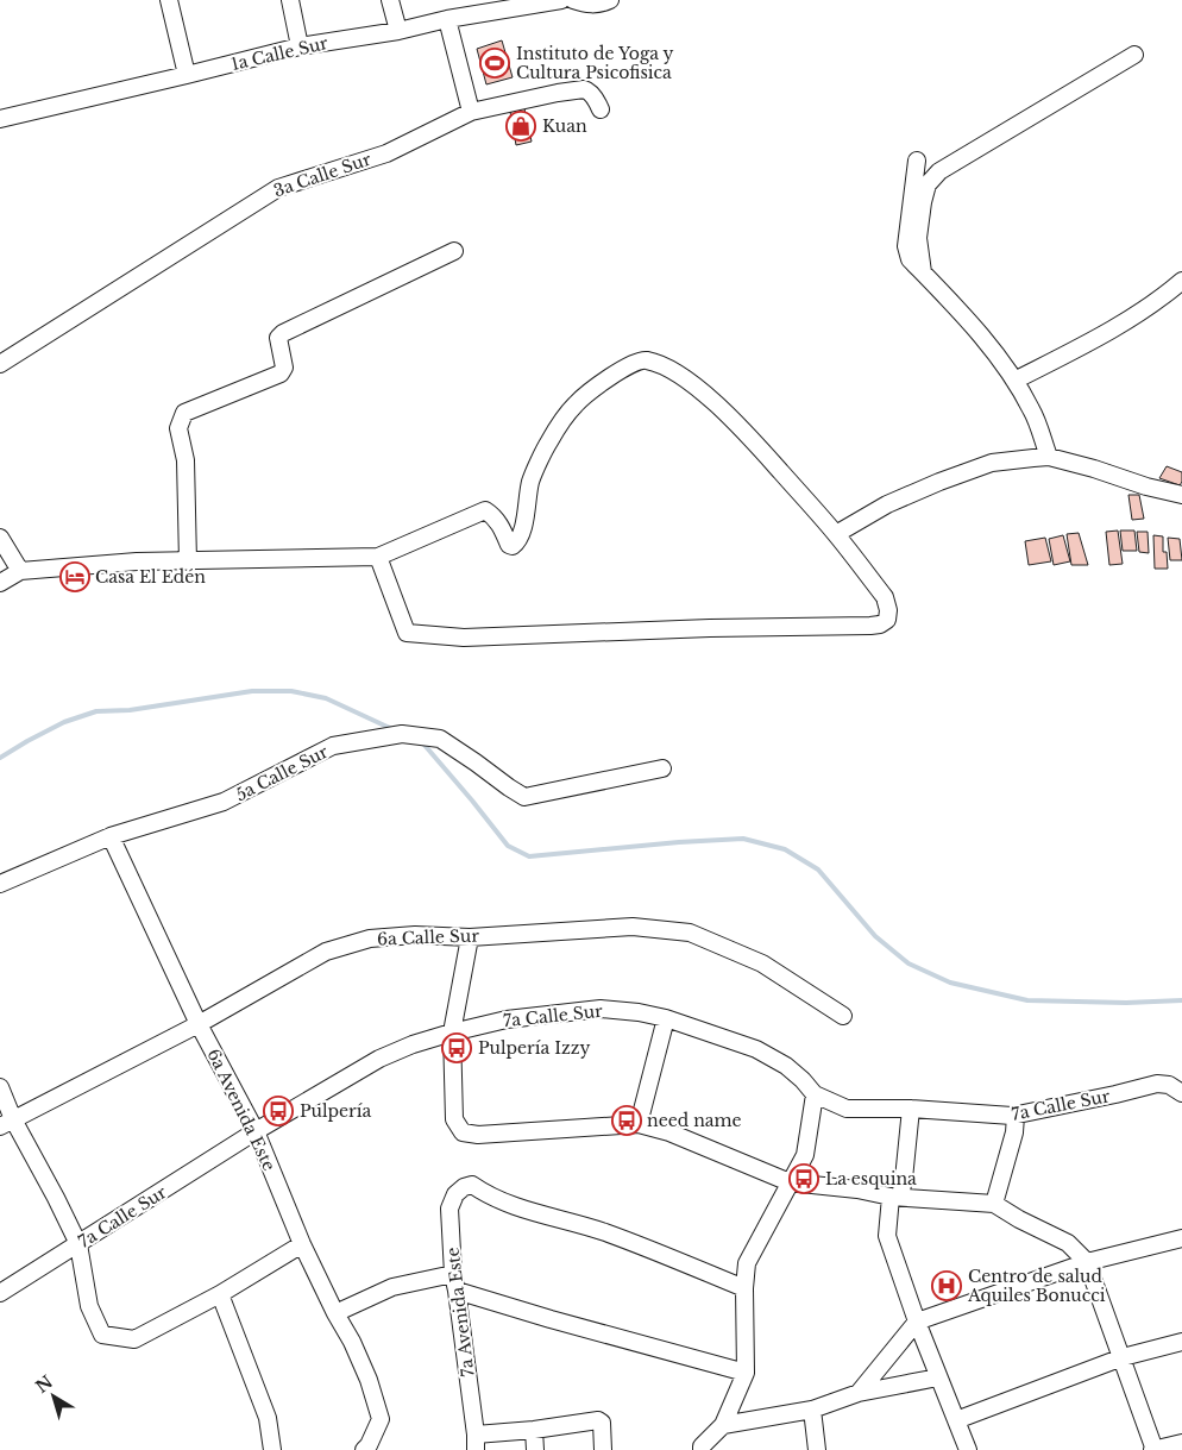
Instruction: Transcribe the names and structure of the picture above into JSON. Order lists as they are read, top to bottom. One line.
{"streets":{"street":["1a Calle Sur","3a Calle Sur","5a Calle Sur","6a Calle Sur","7a Calle Sur","6a Avenida Este","7a Avenida Este"]},"crossings":[["5a Calle Sur","6a Avenida Este"],["6a Calle Sur","6a Avenida Este"],["7a Calle Sur","6a Avenida Este"]],"places":{"sports":["Instituto de Yoga y Cultura Psicofisica"],"shop":["Kuan"],"hotel":["Casa El Edén"],"bus stop":["Pulpería Izzy","Pulpería","need name","La esquina"],"hospital":["Centro de salud Aquiles Bonucci"]},"north":"top left"}
